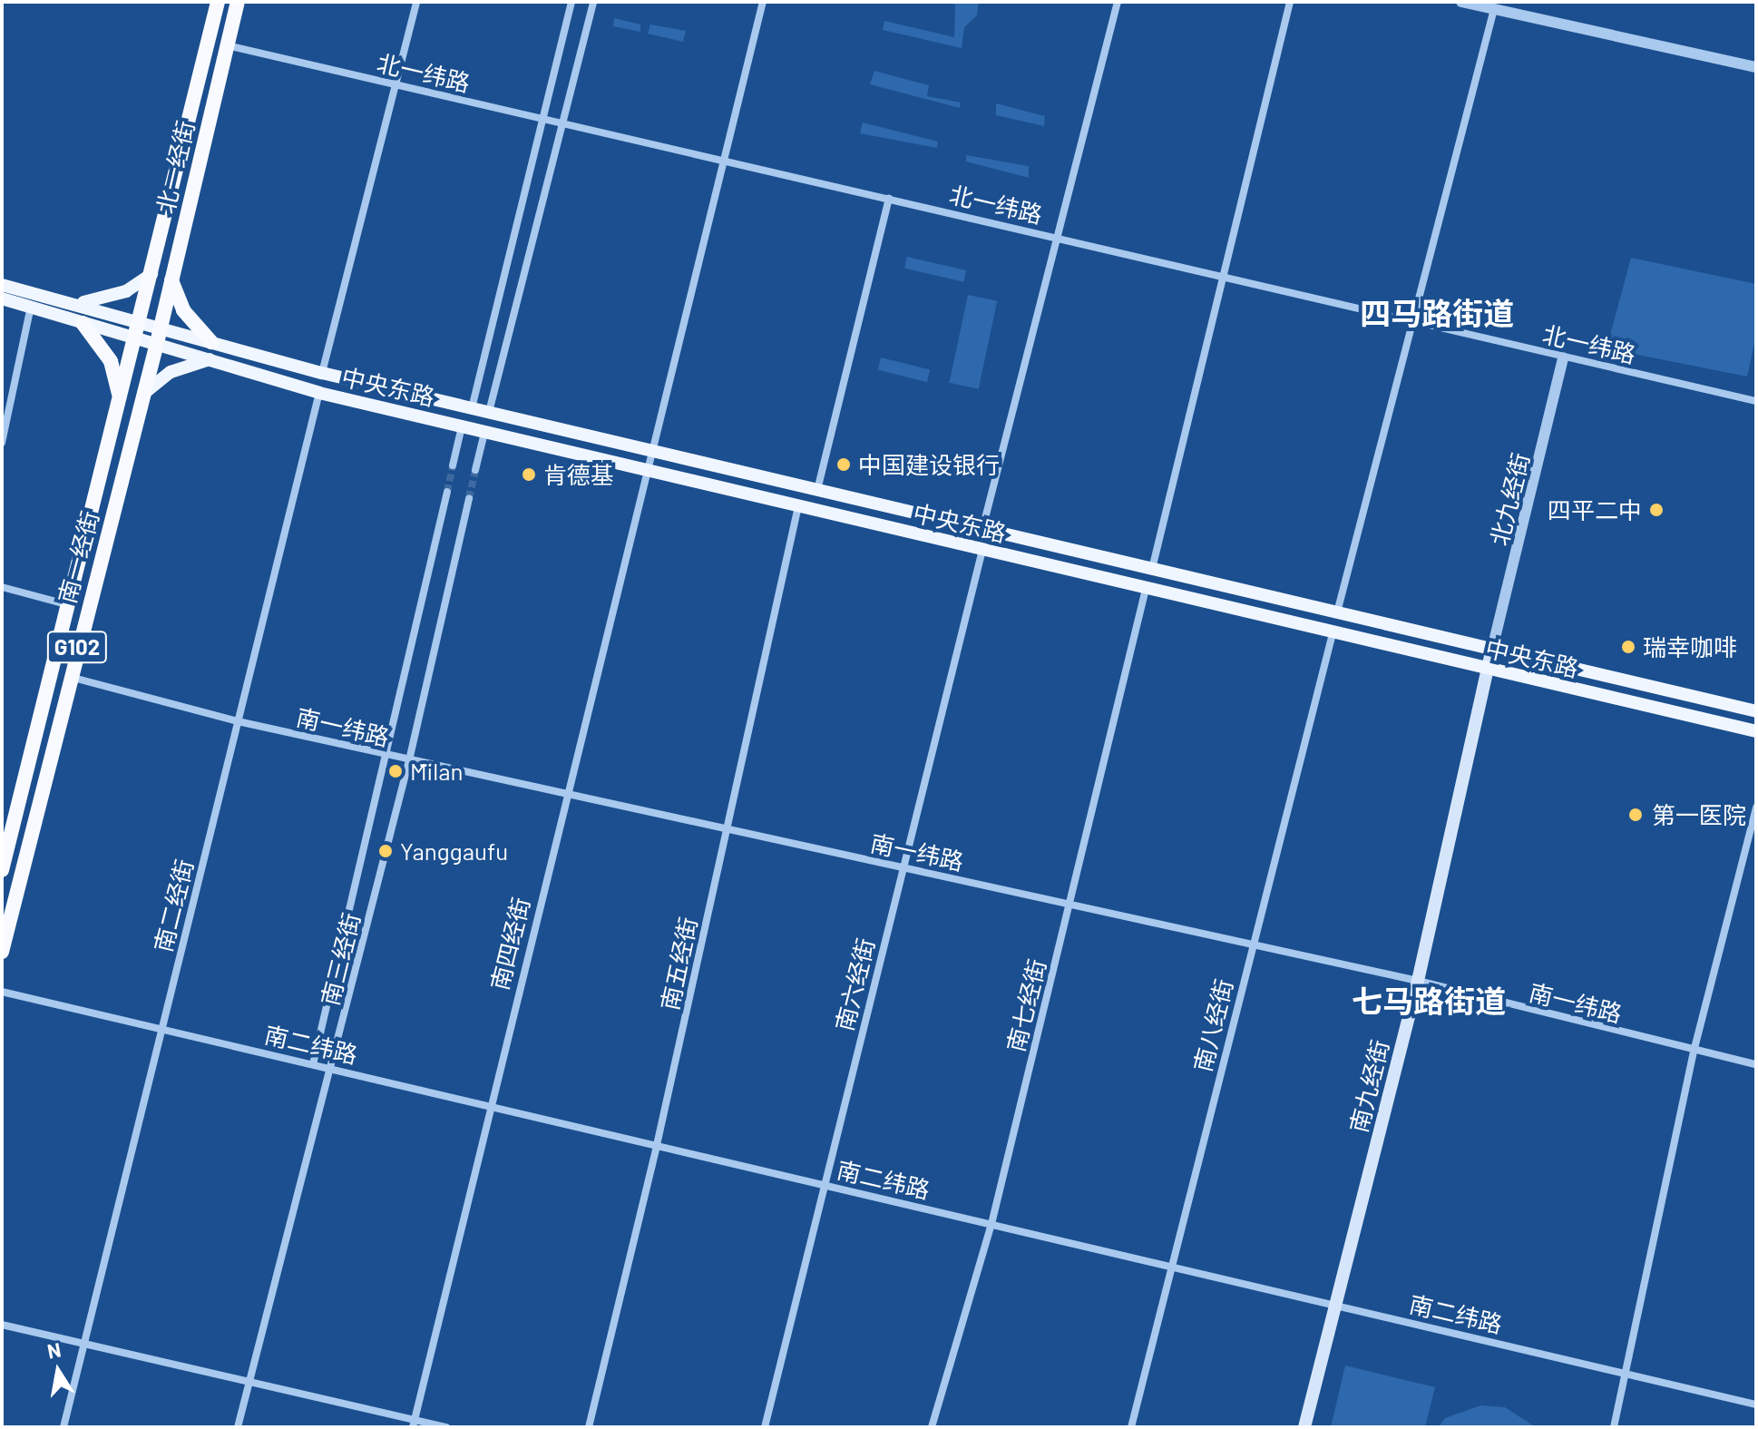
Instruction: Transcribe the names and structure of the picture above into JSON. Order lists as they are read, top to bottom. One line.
{"streets":{"highway":["北一经街","南一经街","G102"],"main road":["中央东路","南九经街"],"street":["北一纬路","北九经街","南一纬路","南二经街","南四经街","南三经街","南五经街","南六经街","南七经街","南八经街","南二纬路"]},"crossings":[["北一纬路","北一经街"],["北一纬路","北九经街"],["北一纬路","南四经街"],["北一经街","中央东路"],["北一经街","南一经街"],["中央东路","北九经街"],["中央东路","南一经街"],["中央东路","南二经街"],["中央东路","南四经街"],["中央东路","南五经街"],["中央东路","南六经街"],["中央东路","南七经街"],["中央东路","南八经街"],["中央东路","南九经街"],["北九经街","南九经街"],["南一经街","南一纬路"],["南一纬路","南二经街"],["南一纬路","南四经街"],["南一纬路","南三经街"],["南一纬路","南五经街"],["南一纬路","南六经街"],["南一纬路","南七经街"],["南一纬路","南八经街"],["南一纬路","南九经街"],["南二经街","南二纬路"],["南四经街","南二纬路"],["南三经街","南二纬路"],["南五经街","南二纬路"],["南六经街","南二纬路"],["南七经街","南二纬路"],["南八经街","南二纬路"],["南二纬路","南九经街"]],"districts":["四马路街道","七马路街道"],"places":["中国建设银行","肯德基","四平二中","瑞幸咖啡","M̈ilan","第一医院","Yanggaufu"],"north":"top"}
